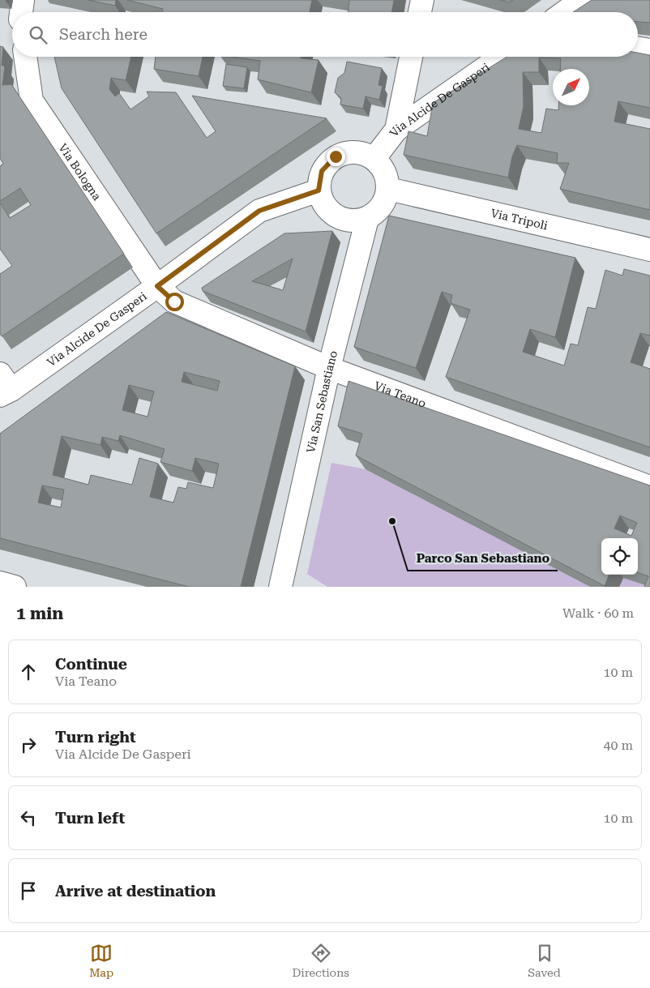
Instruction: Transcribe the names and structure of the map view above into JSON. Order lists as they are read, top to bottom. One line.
{"streets":{"street":["Via Alcide De Gasperi","Via Bologna","Via Tripoli","Via Teano","Via San Sebastiano"]},"crossings":[["Via Alcide De Gasperi","Via Bologna"],["Via Alcide De Gasperi","Via Tripoli"],["Via Alcide De Gasperi","Via Teano"],["Via Alcide De Gasperi","Via San Sebastiano"],["Via Bologna","Via Teano"],["Via Tripoli","Via San Sebastiano"],["Via Teano","Via San Sebastiano"]],"places":["Parco San Sebastiano"],"north":"top right","page":{"search":"Search here","heading":["1 min","Walk · 60 m"],"list":[["Continue","Via Teano","10 m"],["Turn right","Via Alcide De Gasperi","40 m"],["Turn left","10 m"],"Arrive at destination"],"nav":["Map","Directions","Saved"]}}
